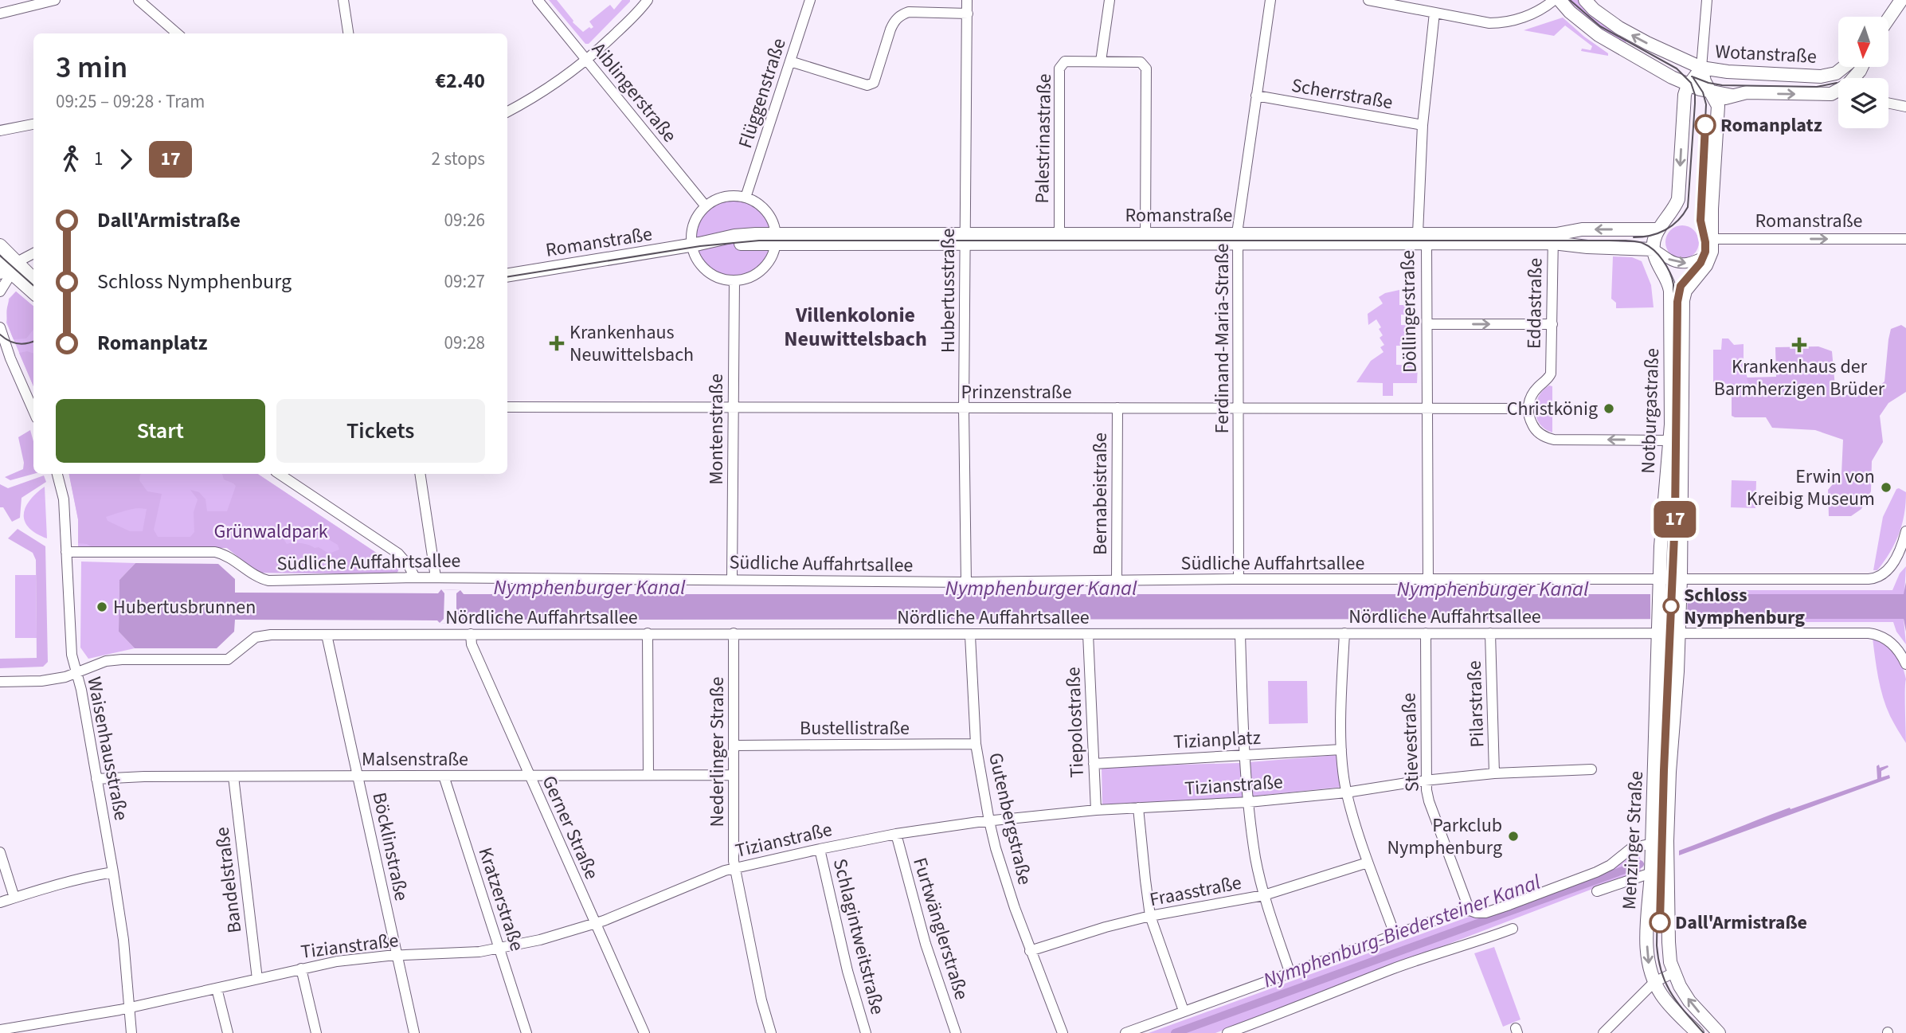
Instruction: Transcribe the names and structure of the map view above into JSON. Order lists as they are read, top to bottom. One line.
{"streets":{"main road":["Wotanstraße","Romanstraße","Notburgastraße","Menzinger Straße"],"street":["Aiblingerstraße","Flüggenstraße","Scherrstraße","Palestrinastraße","Hubertusstraße","Eddastraße","Döllingerstraße","Ferdinand-Maria-Straße","Prinzenstraße","Montenstraße","Bernabeistraße","Südliche Auffahrtsallee","Nördliche Auffahrtsallee","Pilarstraße","Tiepolostraße","Bustellistraße","Tizianplatz","Stievestraße","Waisenhausstraße","Nederlinger Straße","Malsenstraße","Tizianstraße","Gutenbergstraße","Gerner Straße","Böcklinstraße","Bandelstraße","Fraasstraße","Kratzerstraße","Furtwänglerstraße","Schlagintweitstraße"]},"crossings":[["Scherrstraße","Döllingerstraße"],["Scherrstraße","Ferdinand-Maria-Straße"],["Palestrinastraße","Romanstraße"],["Romanstraße","Hubertusstraße"],["Romanstraße","Eddastraße"],["Romanstraße","Döllingerstraße"],["Romanstraße","Ferdinand-Maria-Straße"],["Romanstraße","Notburgastraße"],["Hubertusstraße","Prinzenstraße"],["Hubertusstraße","Südliche Auffahrtsallee"],["Eddastraße","Prinzenstraße"],["Döllingerstraße","Prinzenstraße"],["Döllingerstraße","Südliche Auffahrtsallee"],["Ferdinand-Maria-Straße","Prinzenstraße"],["Ferdinand-Maria-Straße","Südliche Auffahrtsallee"],["Prinzenstraße","Montenstraße"],["Prinzenstraße","Bernabeistraße"],["Notburgastraße","Südliche Auffahrtsallee"],["Notburgastraße","Nördliche Auffahrtsallee"],["Notburgastraße","Menzinger Straße"],["Montenstraße","Südliche Auffahrtsallee"],["Bernabeistraße","Südliche Auffahrtsallee"],["Südliche Auffahrtsallee","Waisenhausstraße"],["Nördliche Auffahrtsallee","Pilarstraße"],["Nördliche Auffahrtsallee","Tiepolostraße"],["Nördliche Auffahrtsallee","Stievestraße"],["Nördliche Auffahrtsallee","Waisenhausstraße"],["Nördliche Auffahrtsallee","Nederlinger Straße"],["Nördliche Auffahrtsallee","Gutenbergstraße"],["Nördliche Auffahrtsallee","Gerner Straße"],["Nördliche Auffahrtsallee","Menzinger Straße"],["Nördliche Auffahrtsallee","Böcklinstraße"],["Pilarstraße","Tizianstraße"],["Tiepolostraße","Tizianplatz"],["Tiepolostraße","Tizianstraße"],["Bustellistraße","Nederlinger Straße"],["Bustellistraße","Gutenbergstraße"],["Stievestraße","Tizianstraße"],["Waisenhausstraße","Malsenstraße"],["Waisenhausstraße","Tizianstraße"],["Nederlinger Straße","Malsenstraße"],["Nederlinger Straße","Tizianstraße"],["Malsenstraße","Gerner Straße"],["Malsenstraße","Böcklinstraße"],["Malsenstraße","Bandelstraße"],["Malsenstraße","Kratzerstraße"],["Tizianstraße","Gutenbergstraße"],["Tizianstraße","Gerner Straße"],["Tizianstraße","Böcklinstraße"],["Tizianstraße","Bandelstraße"],["Tizianstraße","Kratzerstraße"],["Tizianstraße","Furtwänglerstraße"],["Tizianstraße","Schlagintweitstraße"],["Gutenbergstraße","Fraasstraße"]],"districts":["Villenkolonie Neuwittelsbach"],"water":["Nymphenburger Kanal","Nymphenburg-Biedersteiner Kanal"],"parks":["Grünwaldpark"],"places":{"other":["Romanplatz","Christkönig","Erwin von Kreibig Museum","Schloss Nymphenburg","Hubertusbrunnen","Parkclub Nymphenburg","Dall'Armistraße"],"health":["Krankenhaus Neuwittelsbach","Krankenhaus der Barmherzigen Brüder"]},"lines":["tram line 17"],"north":"bottom","page":{"on_map":"17","heading":["3 min","09:25 – 09:28 · Tram","€2.40"],"legs":["1","17","2 stops"],"list":[{"name":"Dall'Armistraße","value":"09:26"},{"name":"Schloss Nymphenburg","value":"09:27"},{"name":"Romanplatz","value":"09:28"}],"buttons":["Start","Tickets"]}}
